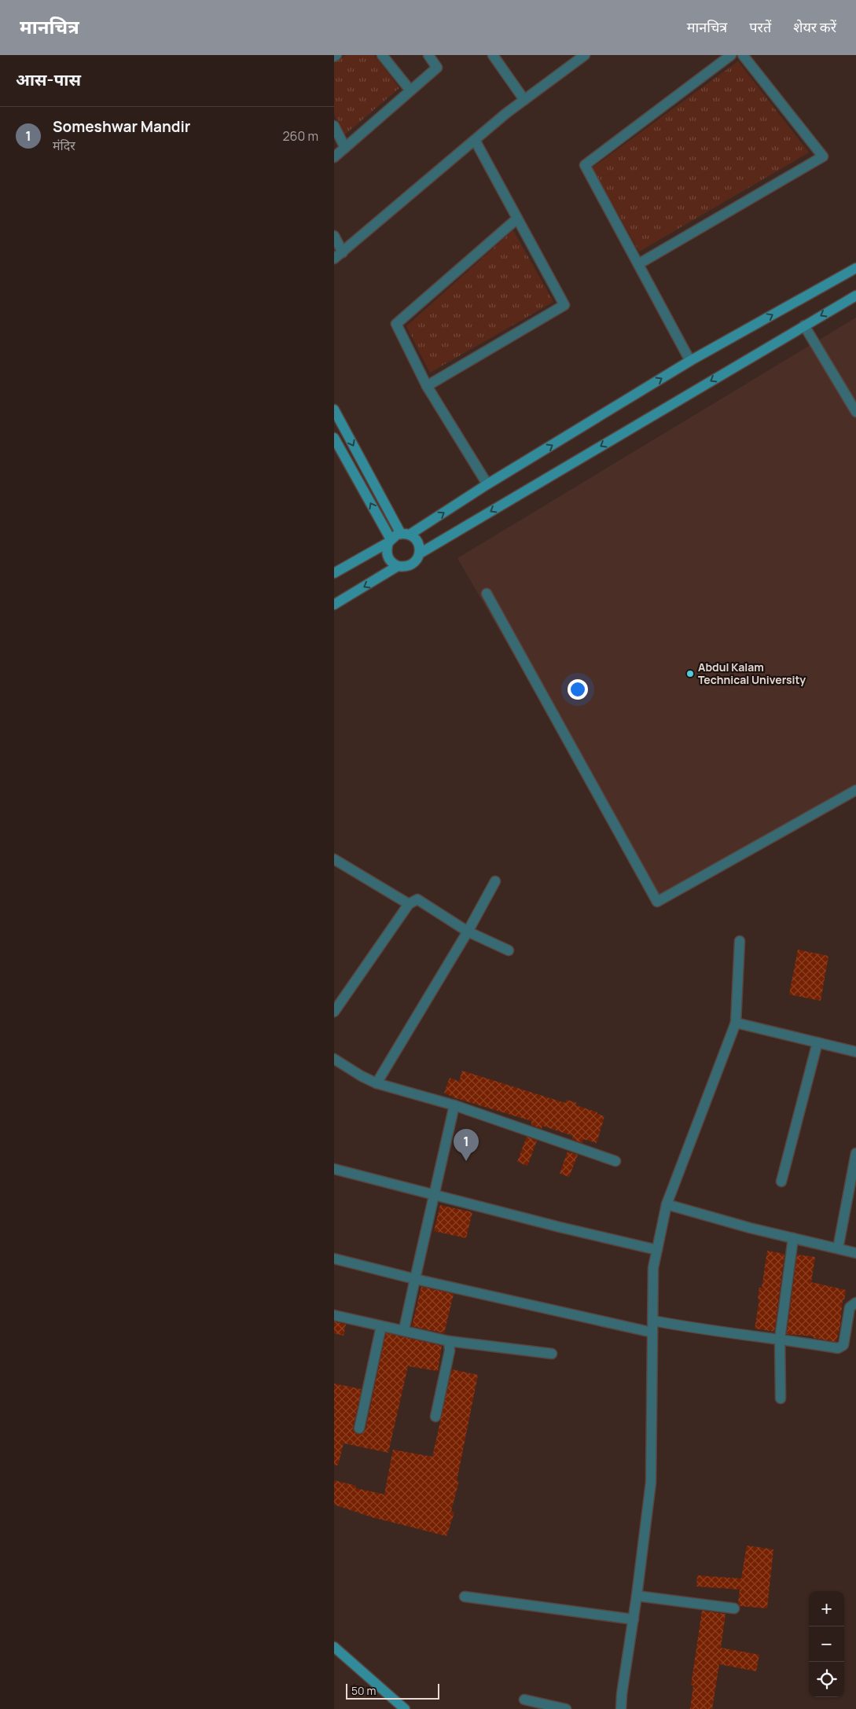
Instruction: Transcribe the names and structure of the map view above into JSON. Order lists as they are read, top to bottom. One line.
{"places":["Abdul Kalam Technical University"],"scale_bar":"50 m","page":{"header":"मानचित्र","nav":["मानचित्र","परतें","शेयर करें"],"heading":"आस-पास","list":[{"mark":"1","name":"Someshwar Mandir","note":"मंदिर","value":"260 m"}],"pins":"1","map_buttons":["+","−"],"scale":"50 m"}}
